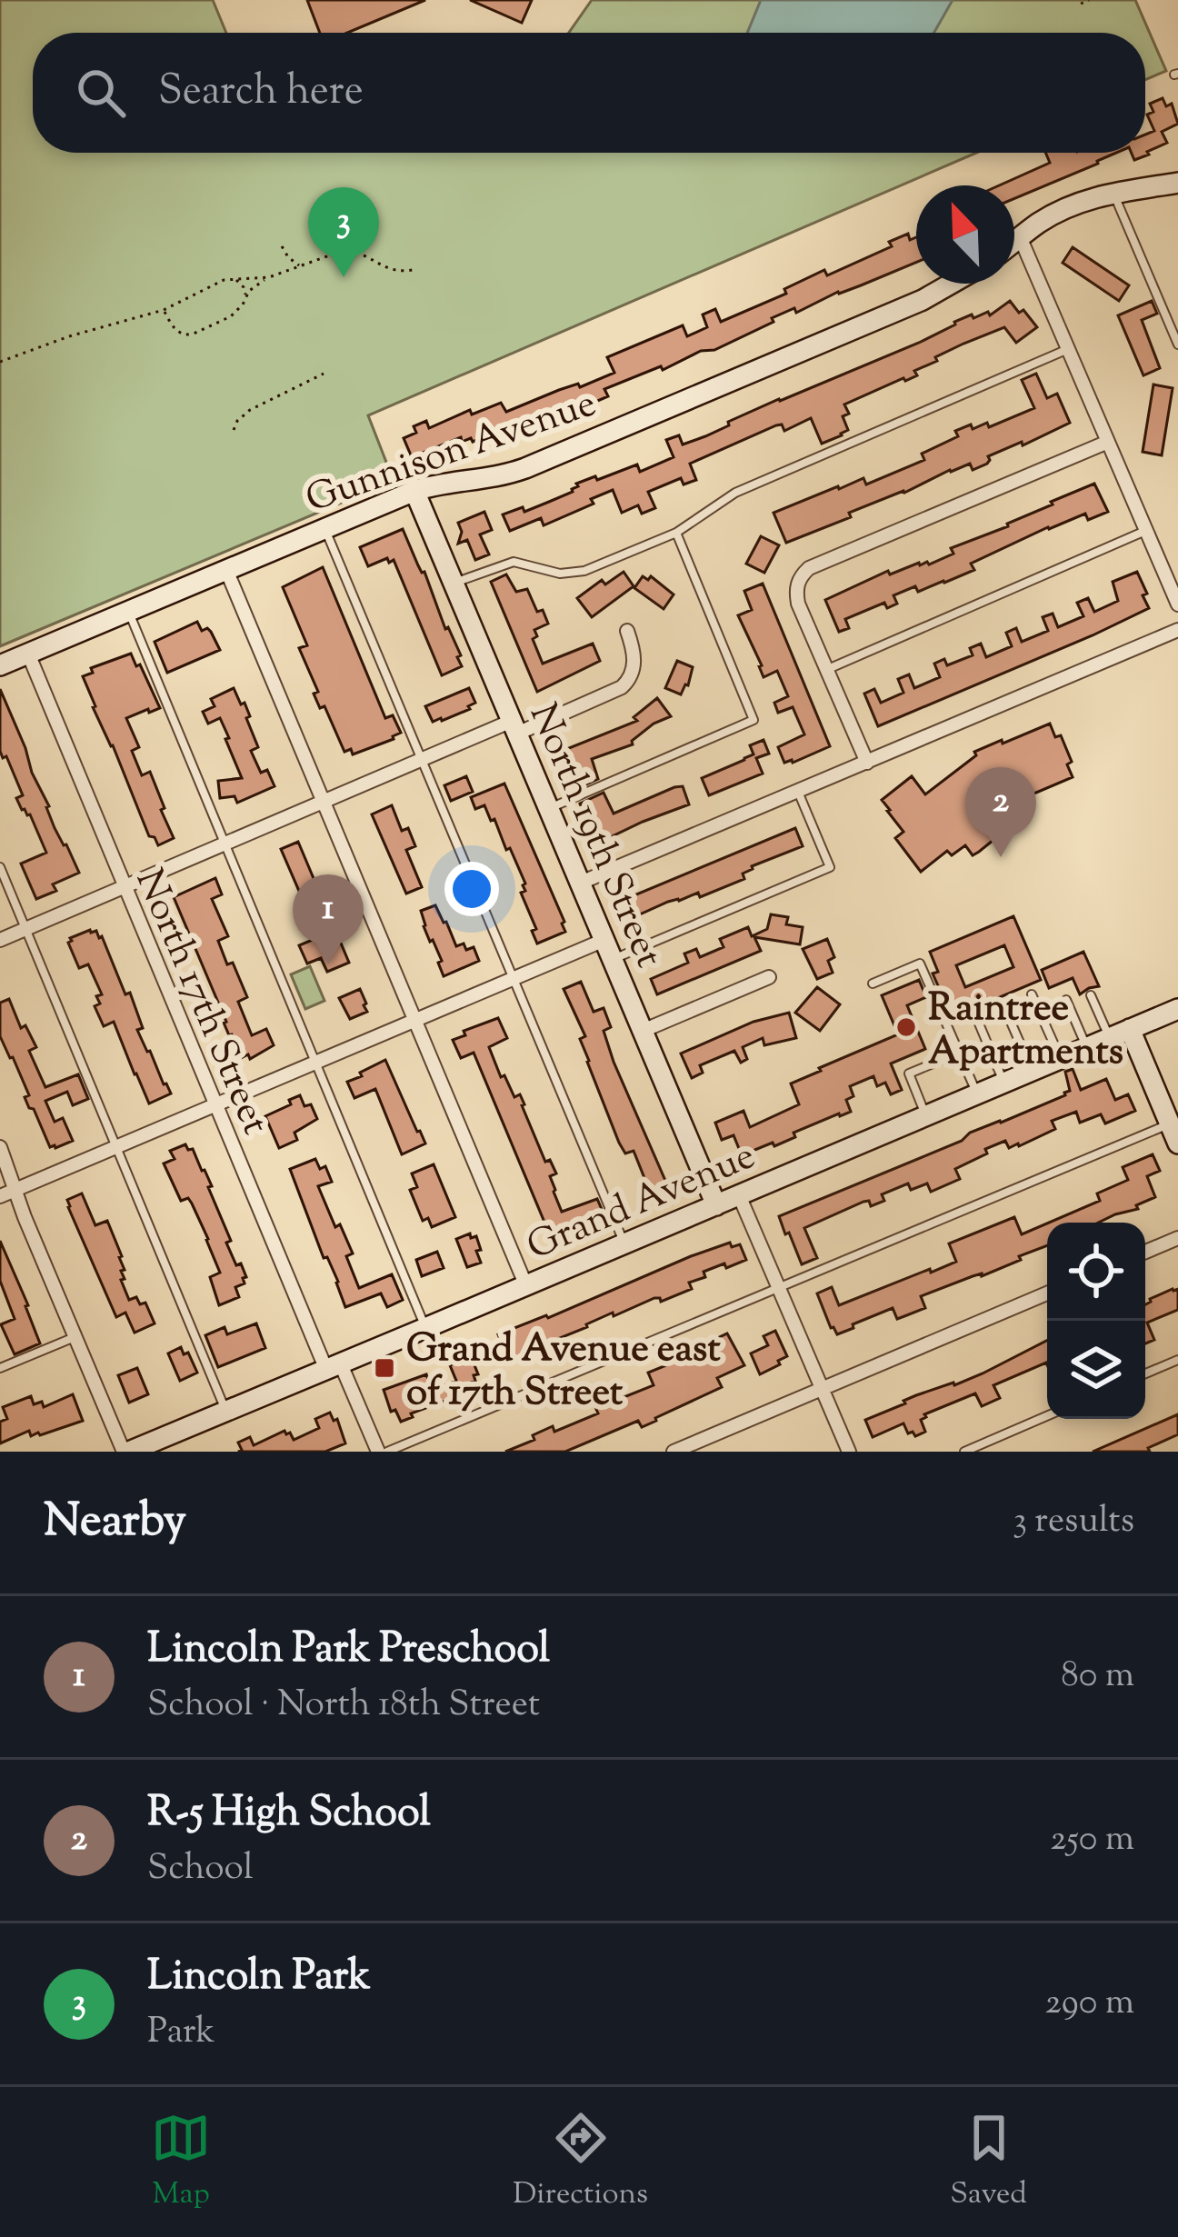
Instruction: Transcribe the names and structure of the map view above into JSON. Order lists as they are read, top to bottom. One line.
{"streets":{"street":["Gunnison Avenue","North 19th Street","North 17th Street","Grand Avenue"]},"crossings":[["Gunnison Avenue","North 19th Street"],["Gunnison Avenue","North 17th Street"],["North 19th Street","Grand Avenue"],["North 17th Street","Grand Avenue"]],"places":{"other":["Raintree Apartments"],"transit":["Grand Avenue east of 17th Street"]},"north":"top left","page":{"search":"Search here","pins":["3","2","1"],"heading":["Nearby","3 results"],"list":[{"mark":"1","name":"Lincoln Park Preschool","note":"School · North 18th Street","value":"80 m"},{"mark":"2","name":"R-5 High School","note":"School","value":"250 m"},{"mark":"3","name":"Lincoln Park","note":"Park","value":"290 m"}],"nav":["Map","Directions","Saved"]}}
